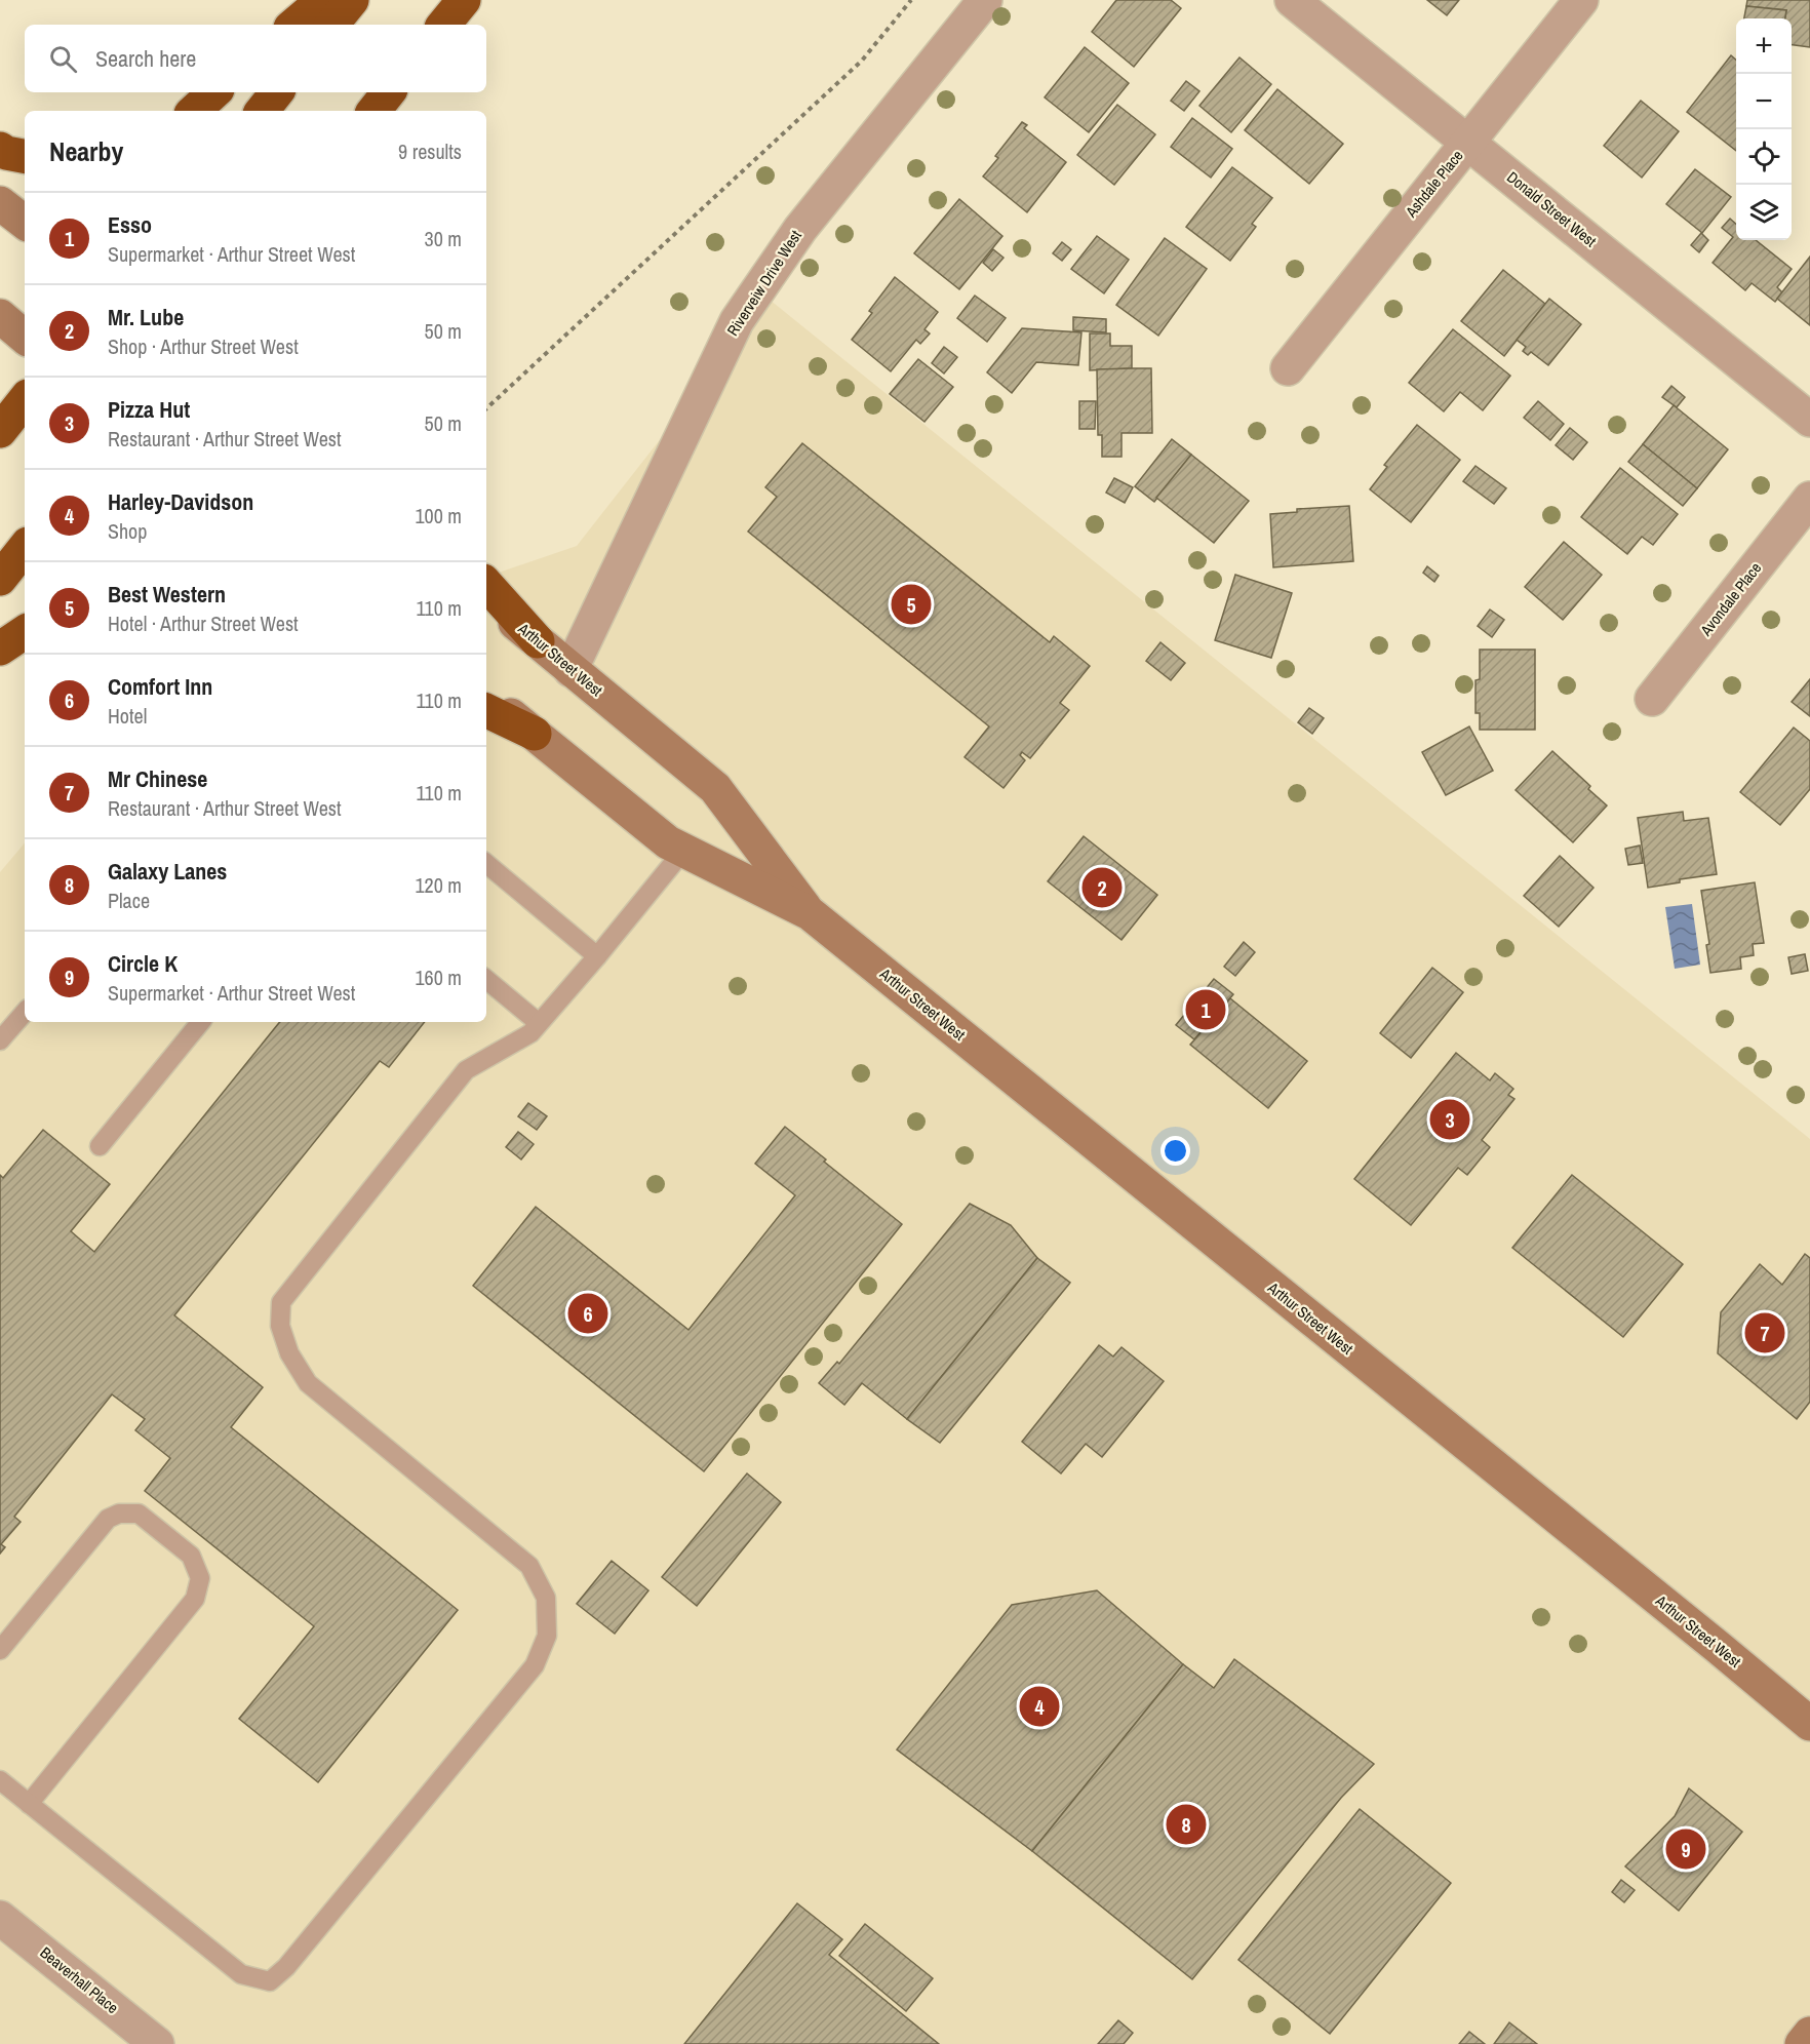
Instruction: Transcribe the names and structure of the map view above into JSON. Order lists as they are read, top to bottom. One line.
{"streets":{"main road":["Arthur Street West"],"street":["Ashdale Place","Donald Street West","Riverveiw Drive West","Avondale Place","Beaverhall Place"]},"crossings":[["Ashdale Place","Donald Street West"],["Riverveiw Drive West","Arthur Street West"]],"page":{"map_buttons":["+","−"],"search":"Search here","heading":["Nearby","9 results"],"list":[{"mark":"1","name":"Esso","note":"Supermarket · Arthur Street West","value":"30 m"},{"mark":"2","name":"Mr. Lube","note":"Shop · Arthur Street West","value":"50 m"},{"mark":"3","name":"Pizza Hut","note":"Restaurant · Arthur Street West","value":"50 m"},{"mark":"4","name":"Harley-Davidson","note":"Shop","value":"100 m"},{"mark":"5","name":"Best Western","note":"Hotel · Arthur Street West","value":"110 m"},{"mark":"6","name":"Comfort Inn","note":"Hotel","value":"110 m"},{"mark":"7","name":"Mr Chinese","note":"Restaurant · Arthur Street West","value":"110 m"},{"mark":"8","name":"Galaxy Lanes","note":"Place","value":"120 m"},{"mark":"9","name":"Circle K","note":"Supermarket · Arthur Street West","value":"160 m"}],"pins":["5","2","1","3","6","7","4","8","9"]}}
